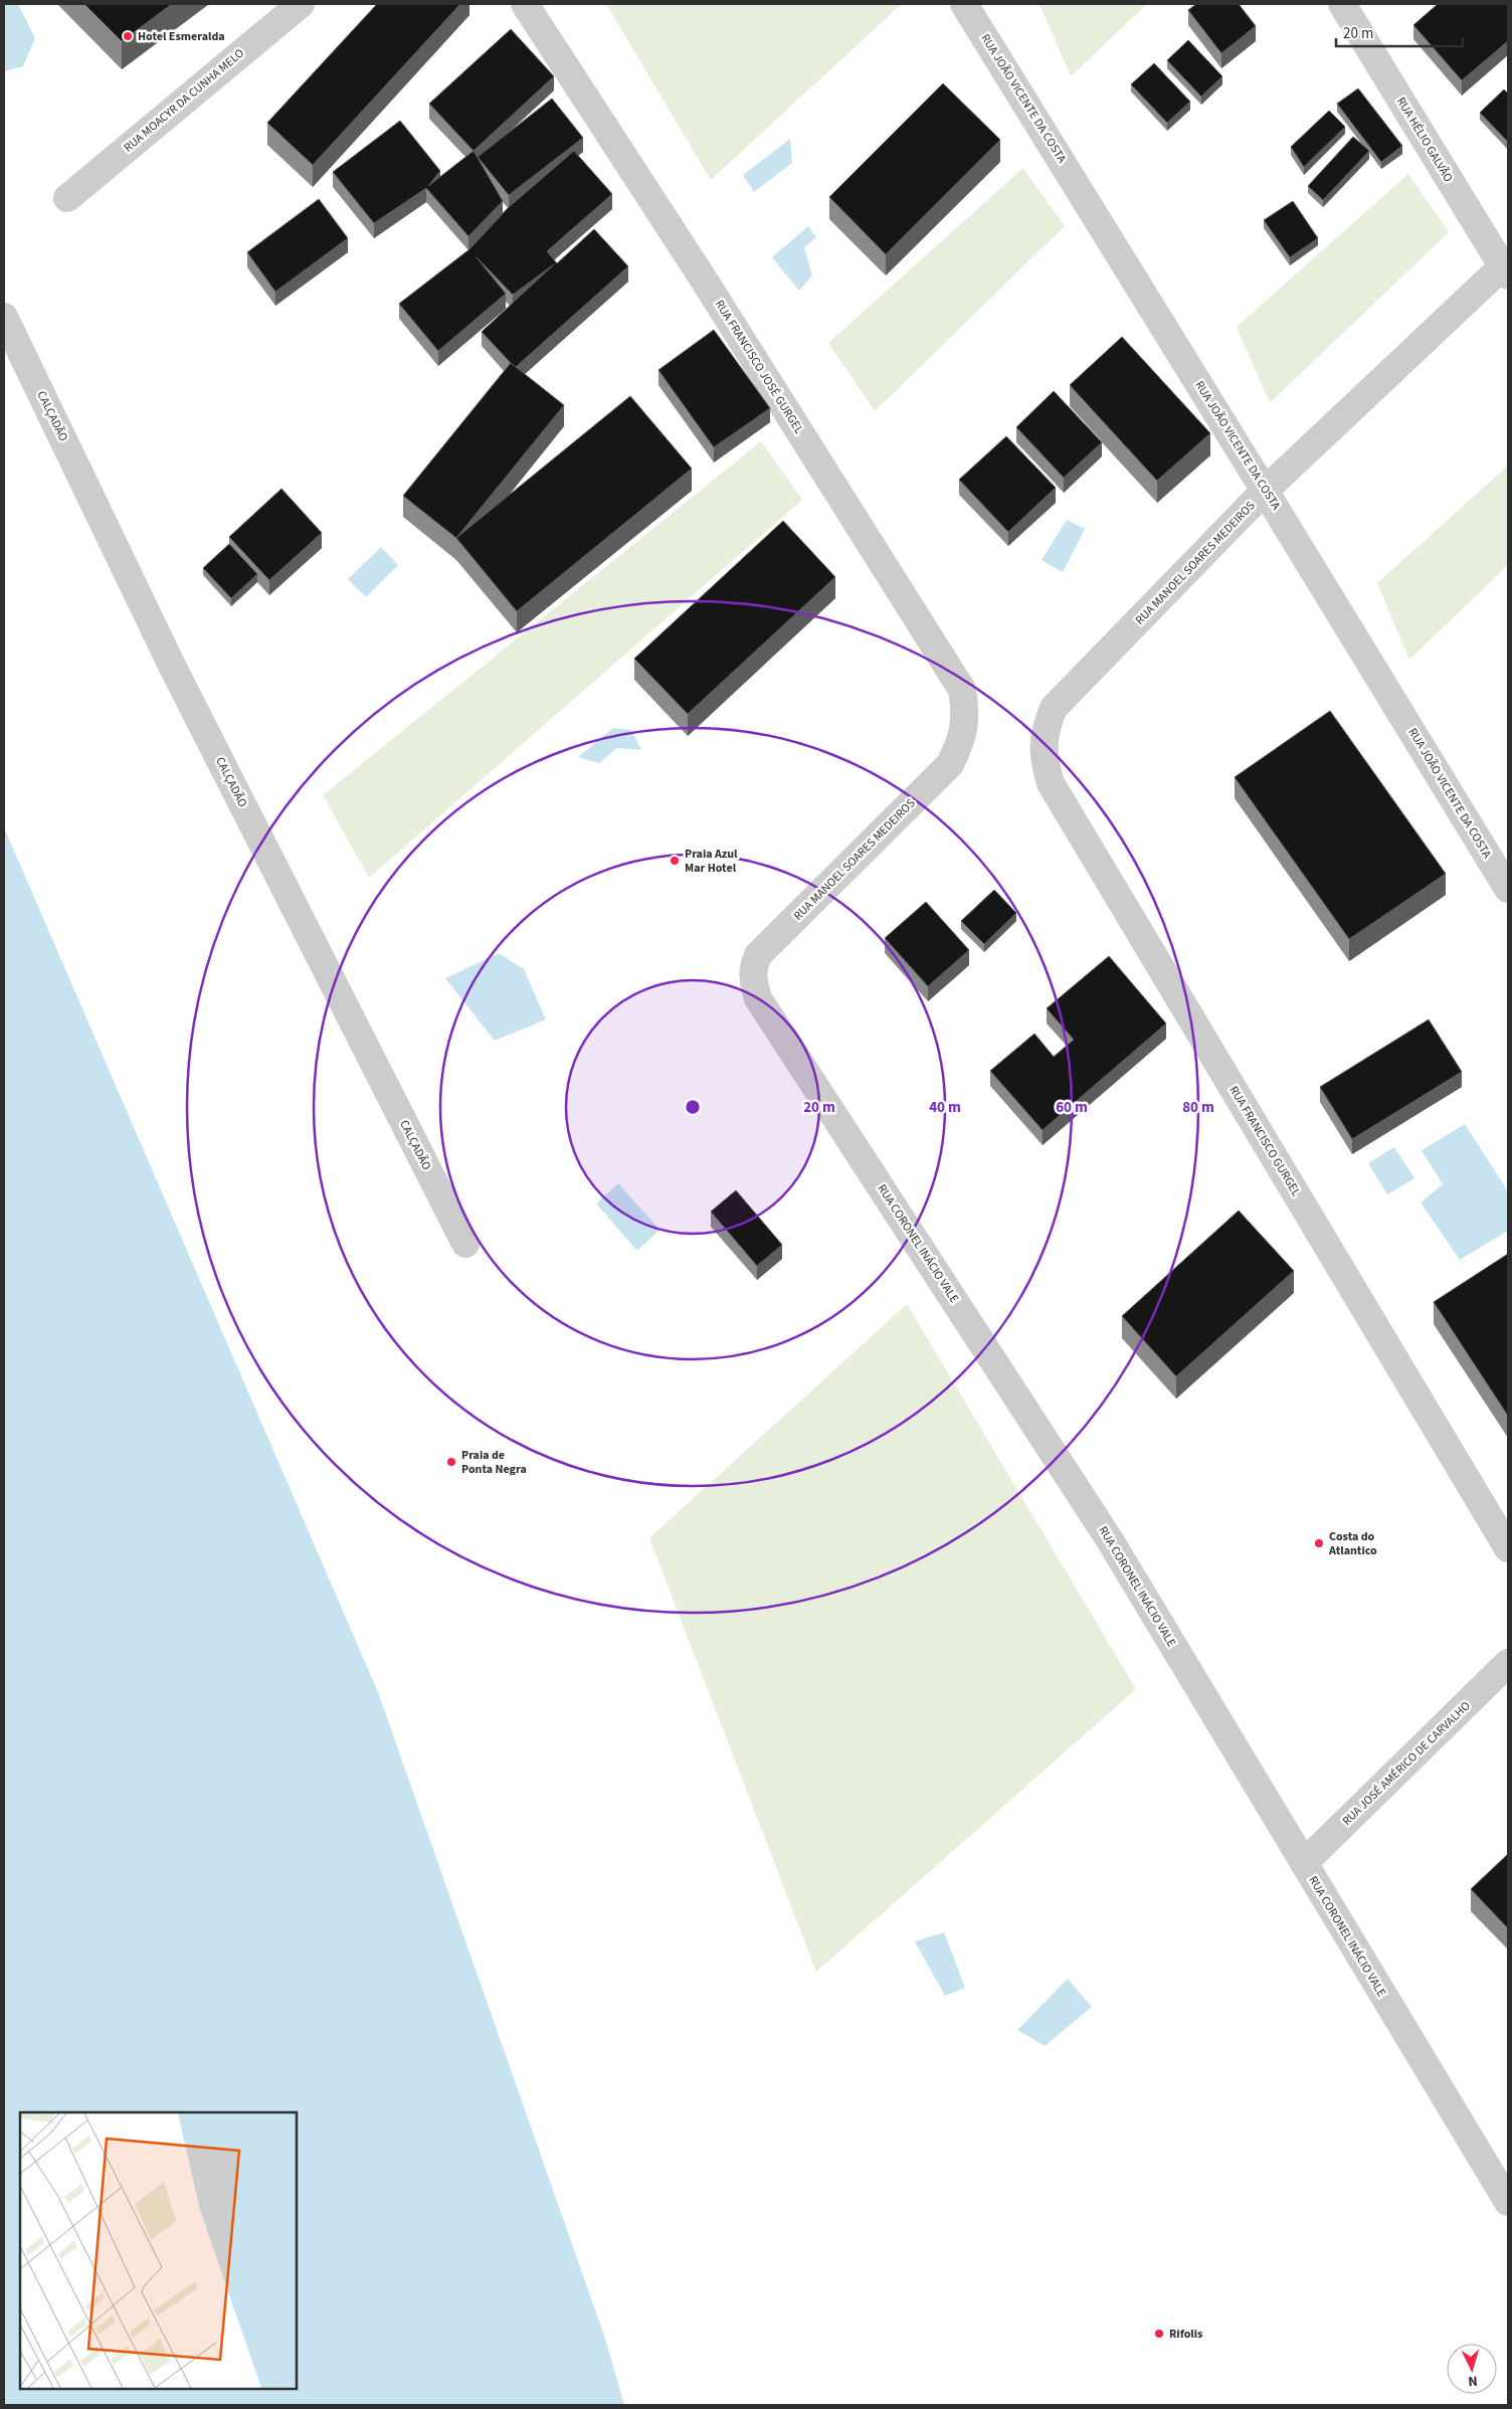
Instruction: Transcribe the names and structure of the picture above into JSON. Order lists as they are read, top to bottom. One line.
{"streets":{"street":["RUA JOÃO VICENTE DA COSTA","RUA MOACYR DA CUNHA MELO","RUA HÉLIO GALVÃO","RUA FRANCISCO JOSÉ GURGEL","CALÇADÃO","RUA MANOEL SOARES MEDEIROS","RUA FRANCISCO GURGEL","RUA CORONEL INÁCIO VALE","RUA JOSÉ AMÉRICO DE CARVALHO"]},"crossings":[["RUA JOÃO VICENTE DA COSTA","RUA MANOEL SOARES MEDEIROS"],["RUA HÉLIO GALVÃO","RUA MANOEL SOARES MEDEIROS"],["RUA FRANCISCO JOSÉ GURGEL","RUA MANOEL SOARES MEDEIROS"],["RUA MANOEL SOARES MEDEIROS","RUA FRANCISCO GURGEL"],["RUA MANOEL SOARES MEDEIROS","RUA CORONEL INÁCIO VALE"],["RUA CORONEL INÁCIO VALE","RUA JOSÉ AMÉRICO DE CARVALHO"]],"places":["Hotel Esmeralda","Praia Azul Mar Hotel","Praia de Ponta Negra","Costa do Atlantico","Rifolis"],"scale_bar":"20 m","north":"bottom","rings":["20 m","40 m","60 m","80 m"]}
